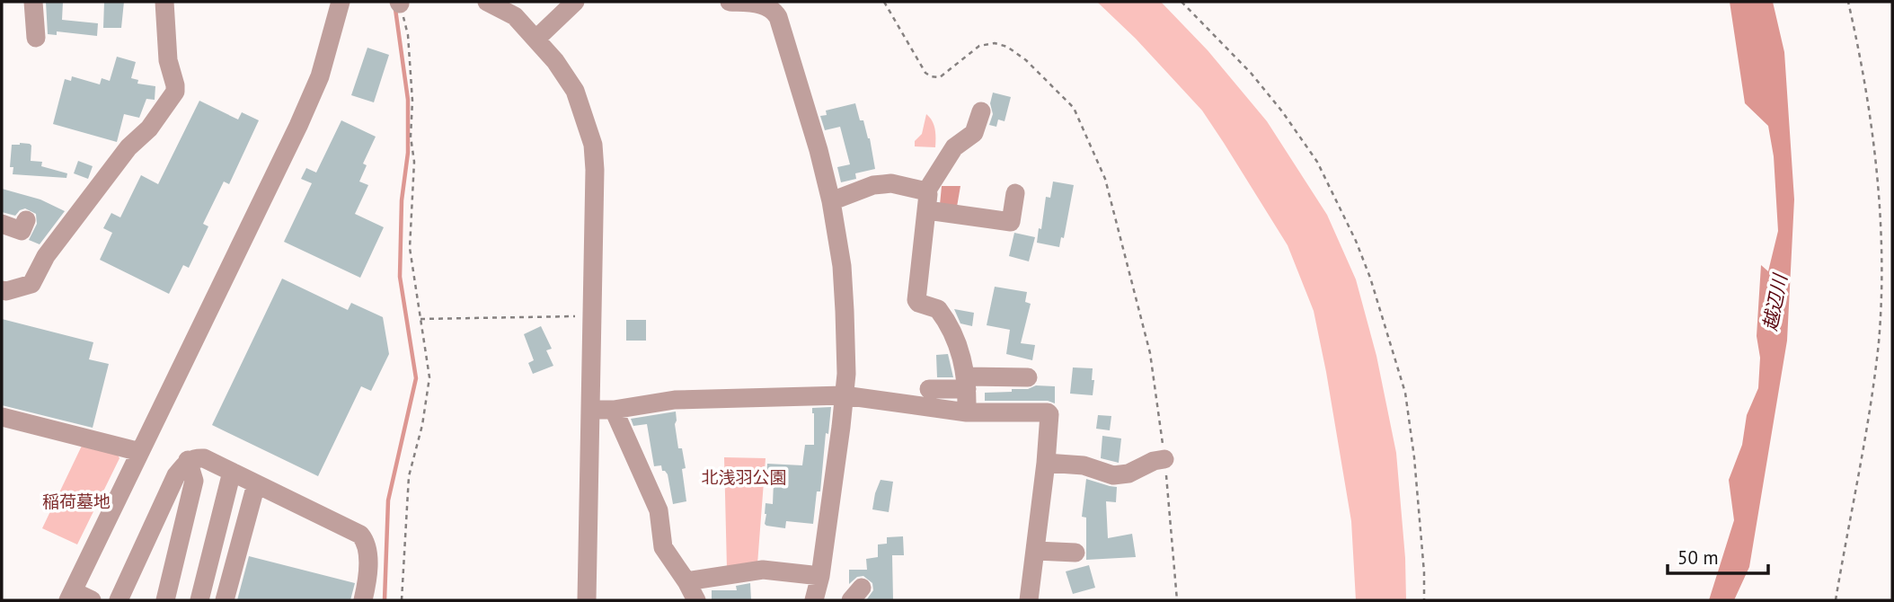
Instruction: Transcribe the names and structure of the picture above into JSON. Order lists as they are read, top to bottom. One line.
{"water":["越辺川"],"parks":["北浅羽公園","稲荷墓地"],"scale_bar":"50 m"}
